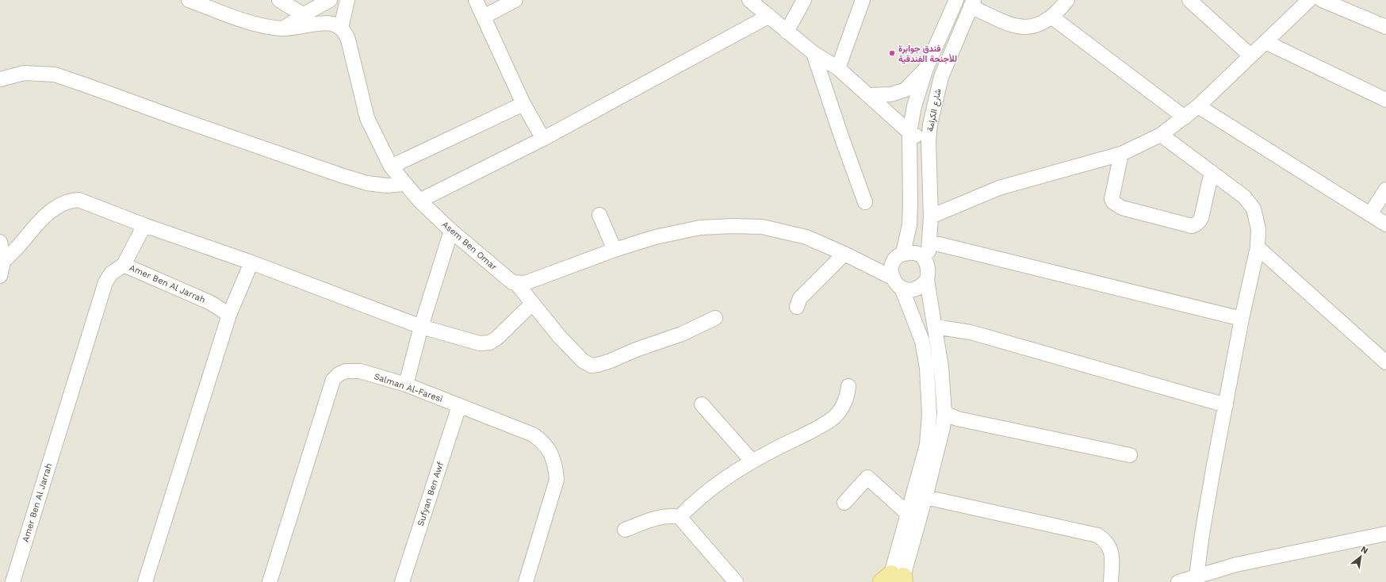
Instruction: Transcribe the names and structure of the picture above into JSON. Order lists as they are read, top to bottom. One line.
{"streets":{"street":["شارع الكرامة","Asem Ben Omar","Amer Ben Al Jarrah","Salman Al-Faresi","Sufyan Ben Awf"]},"crossings":[["Salman Al-Faresi","Sufyan Ben Awf"]],"places":["فندق جوابرة للأجنحة الفندقية"],"north":"top right"}
